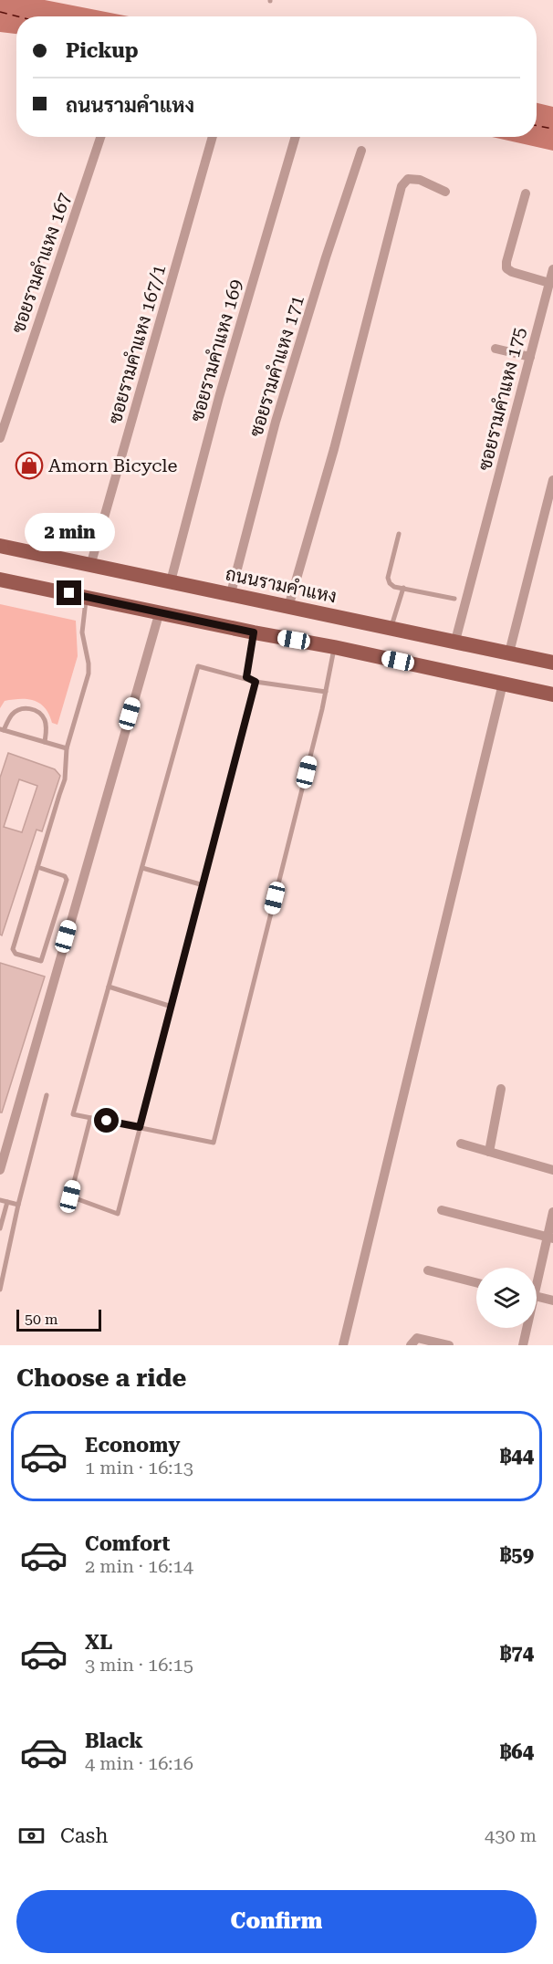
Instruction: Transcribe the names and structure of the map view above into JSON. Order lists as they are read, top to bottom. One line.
{"streets":{"main road":["ถนนรามคำแหง"],"street":["ซอยรามคำแหง 167","ซอยรามคำแหง 167/1","ซอยรามคำแหง 169","ซอยรามคำแหง 171","ซอยรามคำแหง 175"]},"crossings":[["ซอยรามคำแหง 167/1","ถนนรามคำแหง"],["ซอยรามคำแหง 169","ถนนรามคำแหง"],["ซอยรามคำแหง 171","ถนนรามคำแหง"],["ซอยรามคำแหง 175","ถนนรามคำแหง"]],"places":{"shop":["Amorn Bicycle"]},"scale_bar":"50 m","page":{"banner":["Pickup","ถนนรามคำแหง"],"bubble":"2 min","scale":"50 m","heading":"Choose a ride","list":[{"name":"Economy","note":"1 min · 16:13","value":"฿44"},{"name":"Comfort","note":"2 min · 16:14","value":"฿59"},{"name":"XL","note":"3 min · 16:15","value":"฿74"},{"name":"Black","note":"4 min · 16:16","value":"฿64"}],"pay":["Cash","430 m"],"buttons":"Confirm"}}
